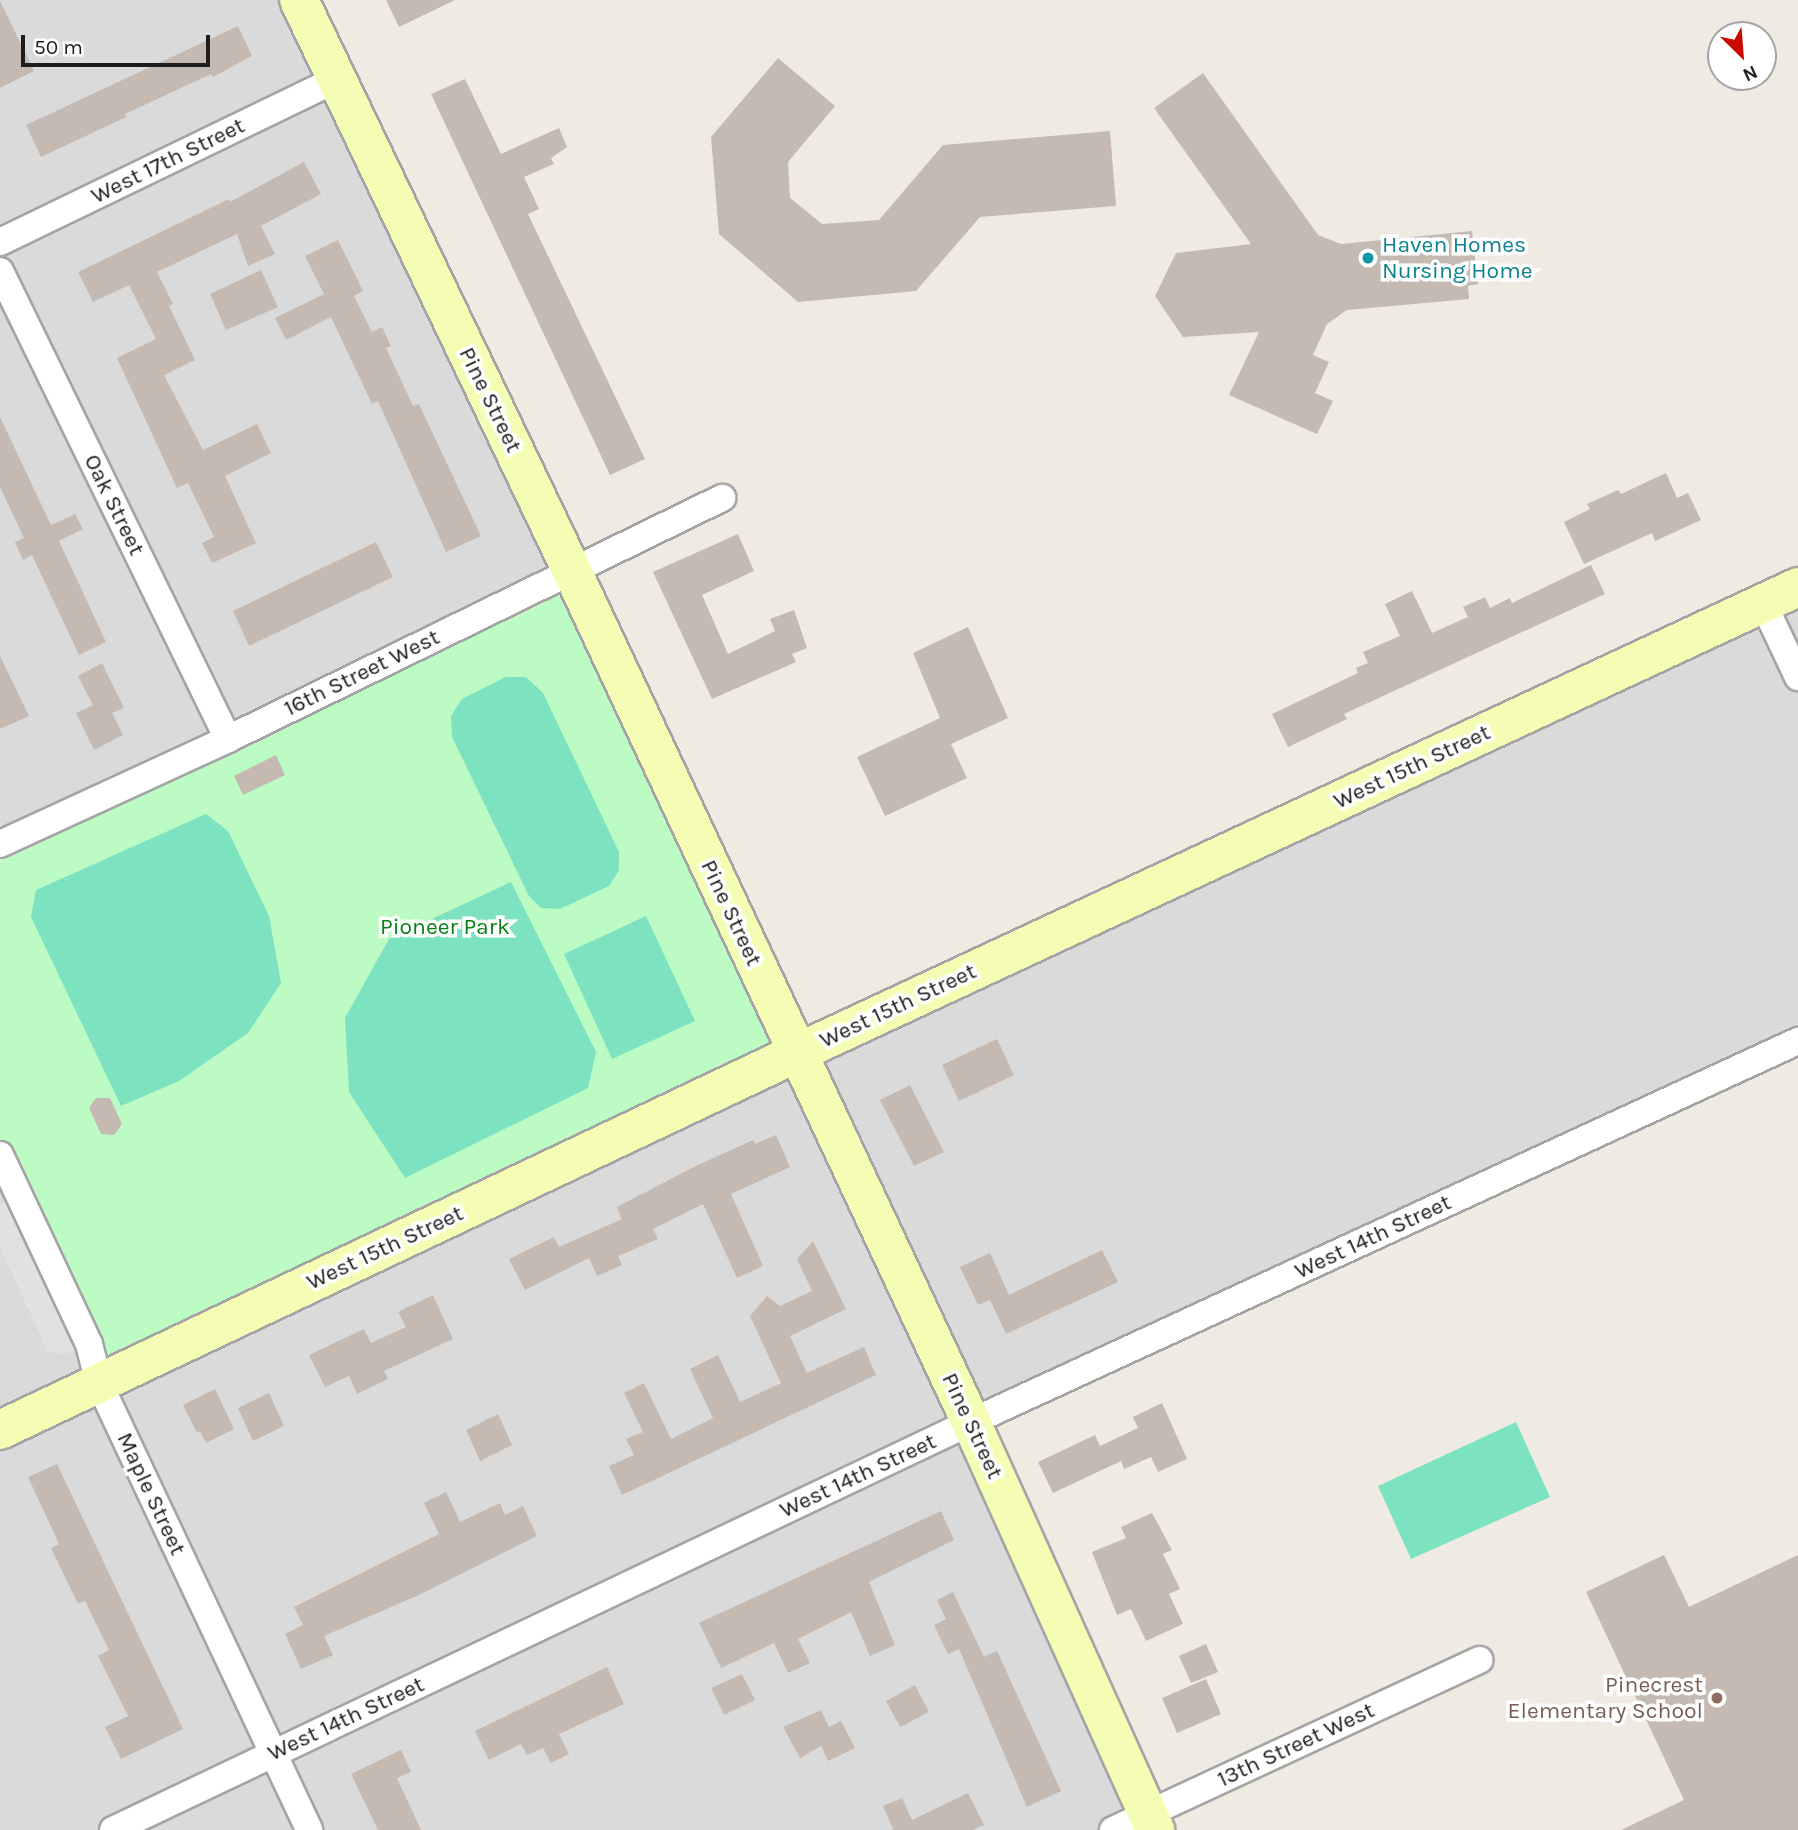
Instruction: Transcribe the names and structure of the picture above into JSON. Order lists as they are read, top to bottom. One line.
{"streets":{"street":["West 17th Street","Pine Street","Oak Street","16th Street West","West 15th Street","West 14th Street","Maple Street","13th Street West"]},"crossings":[["West 17th Street","Pine Street"],["Pine Street","16th Street West"],["Pine Street","West 15th Street"],["Pine Street","West 14th Street"],["Pine Street","13th Street West"],["Oak Street","16th Street West"],["West 15th Street","Maple Street"],["West 14th Street","Maple Street"]],"parks":["Pioneer Park"],"places":["Haven Homes Nursing Home","Pinecrest Elementary School"],"scale_bar":"50 m","north":"bottom right"}
